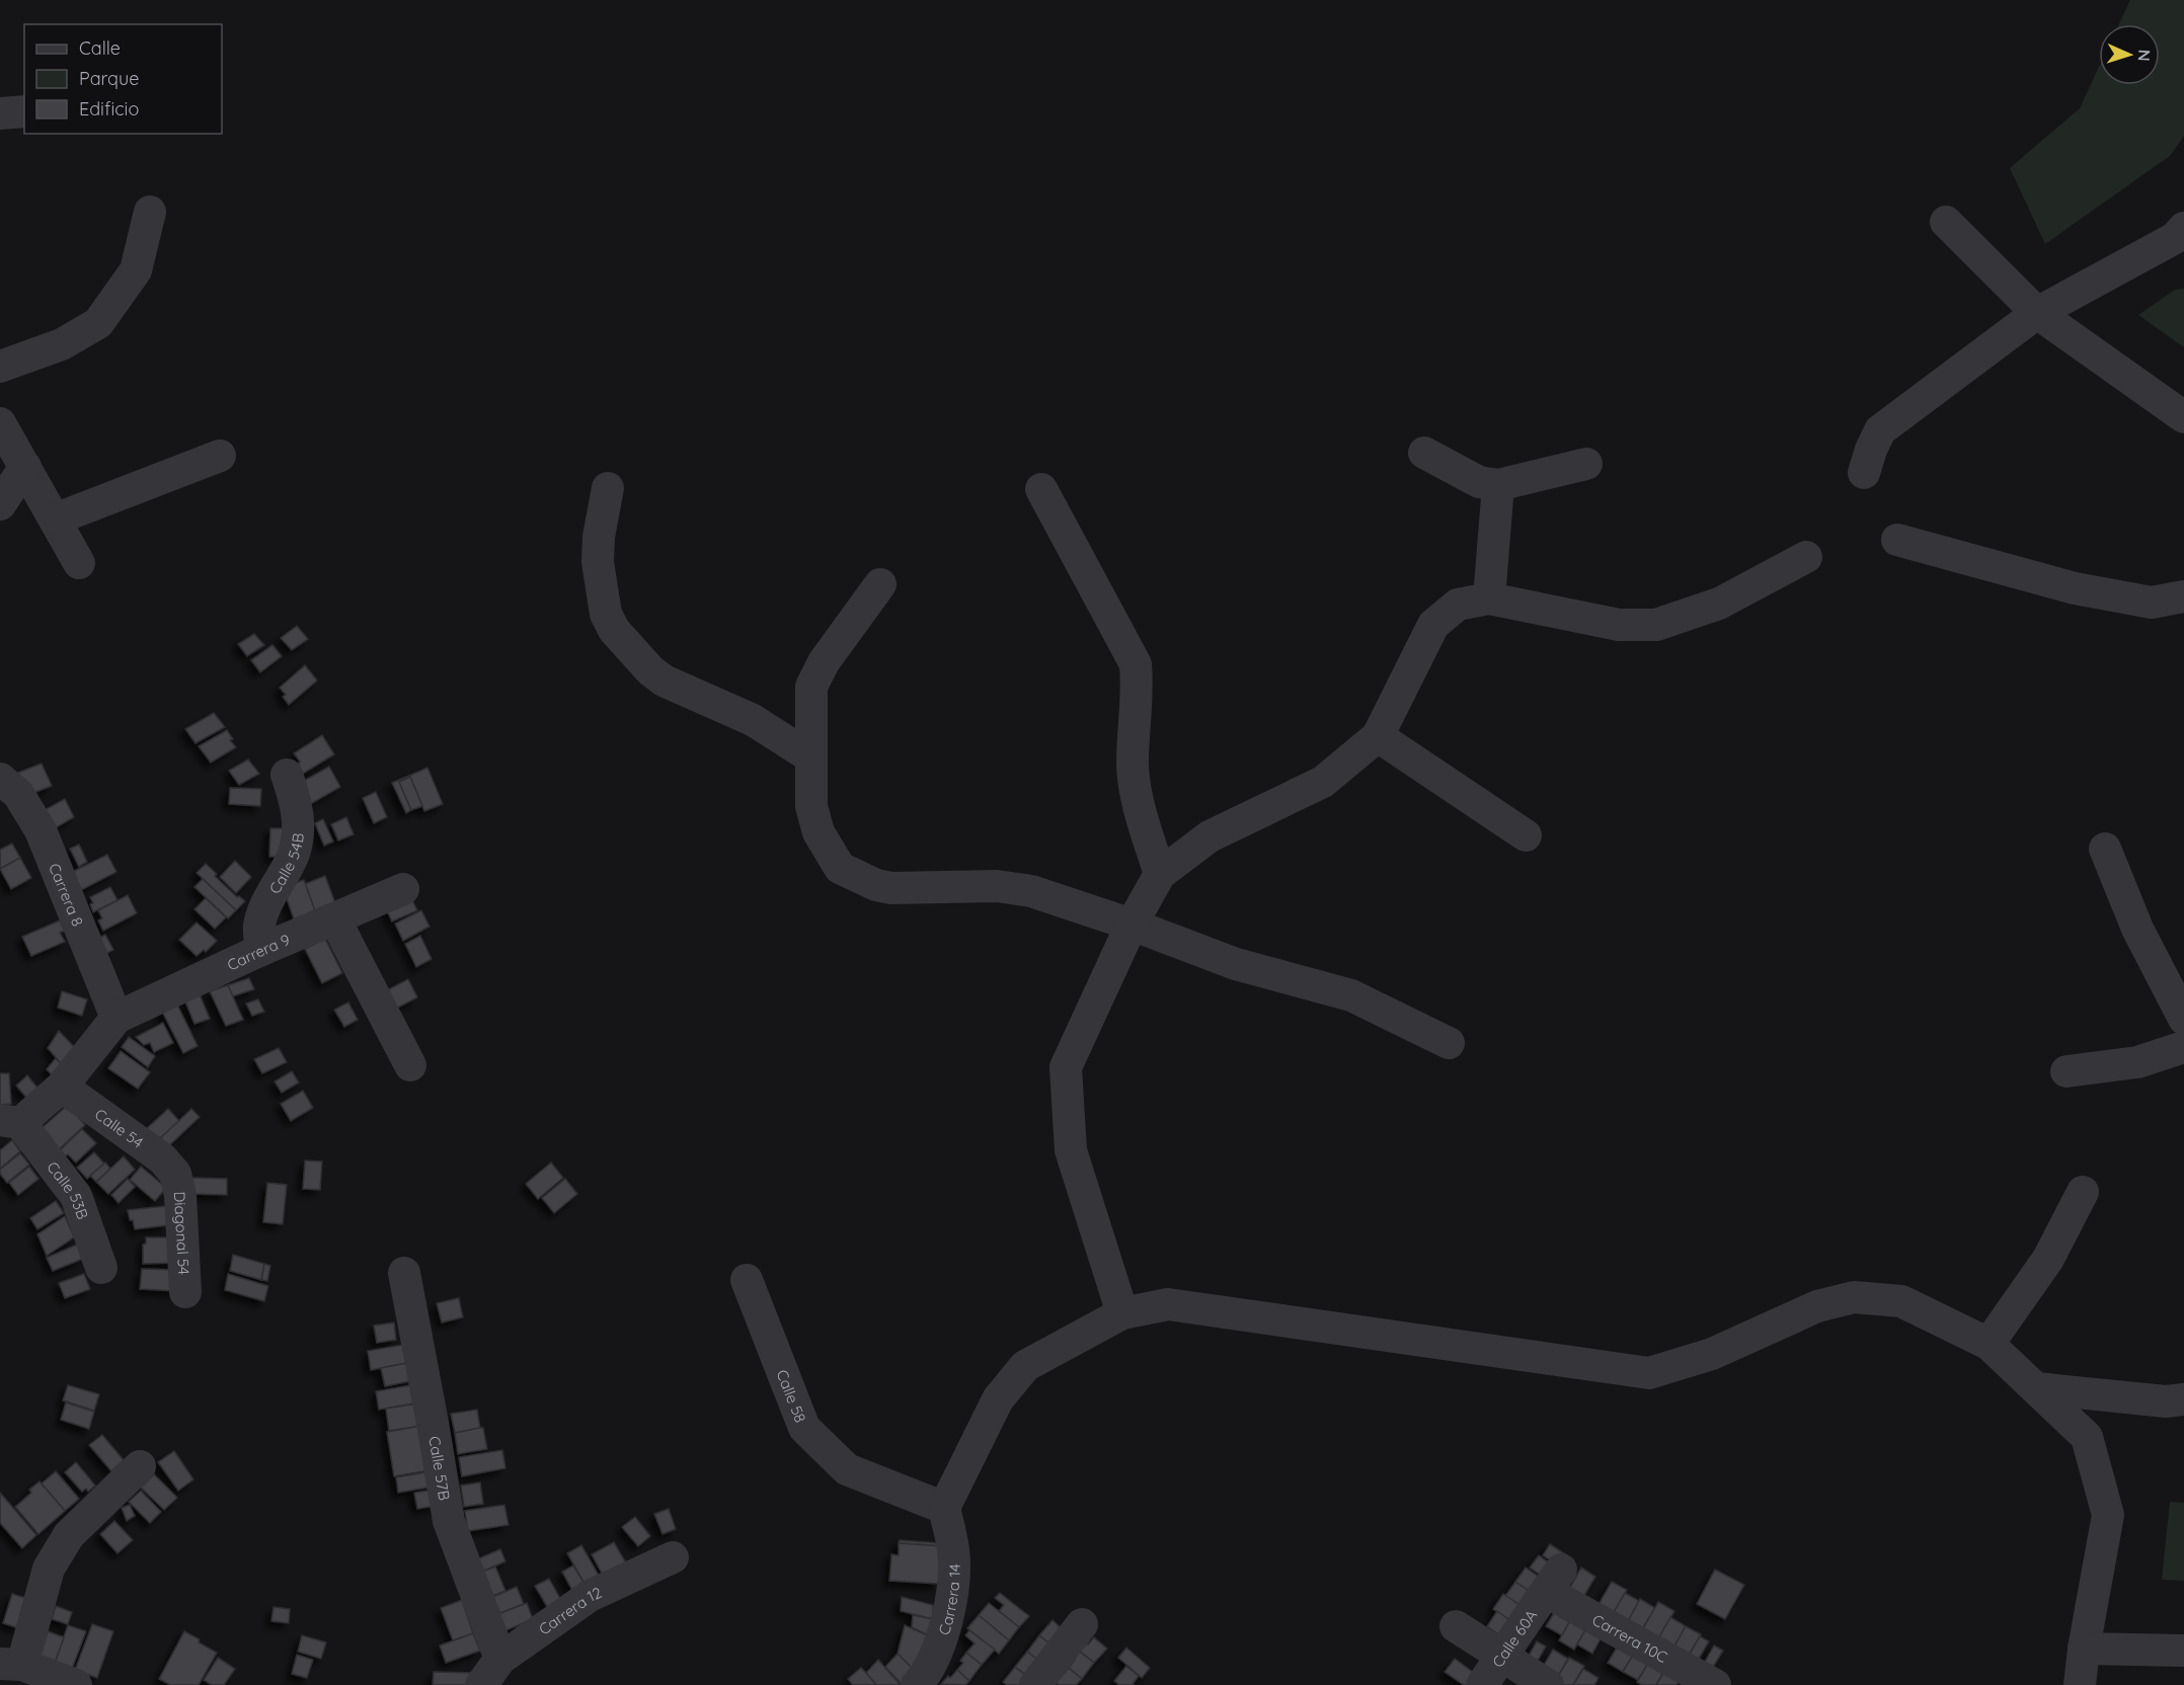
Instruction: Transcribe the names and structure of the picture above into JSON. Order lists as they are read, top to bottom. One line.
{"streets":{"street":["Calle 54B","Carrera 8","Carrera 9","Calle 54","Calle 53B","Diagonal 54","Calle 58","Calle 57B","Carrera 14","Carrera 12","Calle 60A","Carrera 10C"]},"crossings":[["Calle 54B","Carrera 9"],["Carrera 8","Carrera 9"],["Calle 54","Diagonal 54"],["Calle 58","Carrera 14"],["Calle 57B","Carrera 12"],["Calle 60A","Carrera 10C"]],"legend":["Calle","Parque","Edificio"],"north":"right"}
